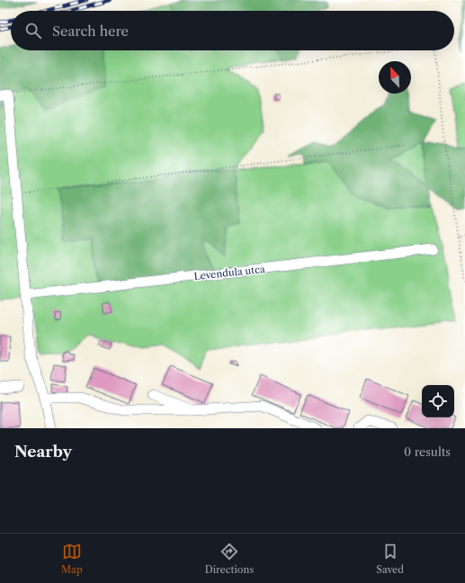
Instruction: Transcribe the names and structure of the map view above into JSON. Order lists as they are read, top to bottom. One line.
{"streets":{"street":["Levendula utca"]},"north":"top left","page":{"search":"Search here","heading":["Nearby","0 results"],"nav":["Map","Directions","Saved"]}}
